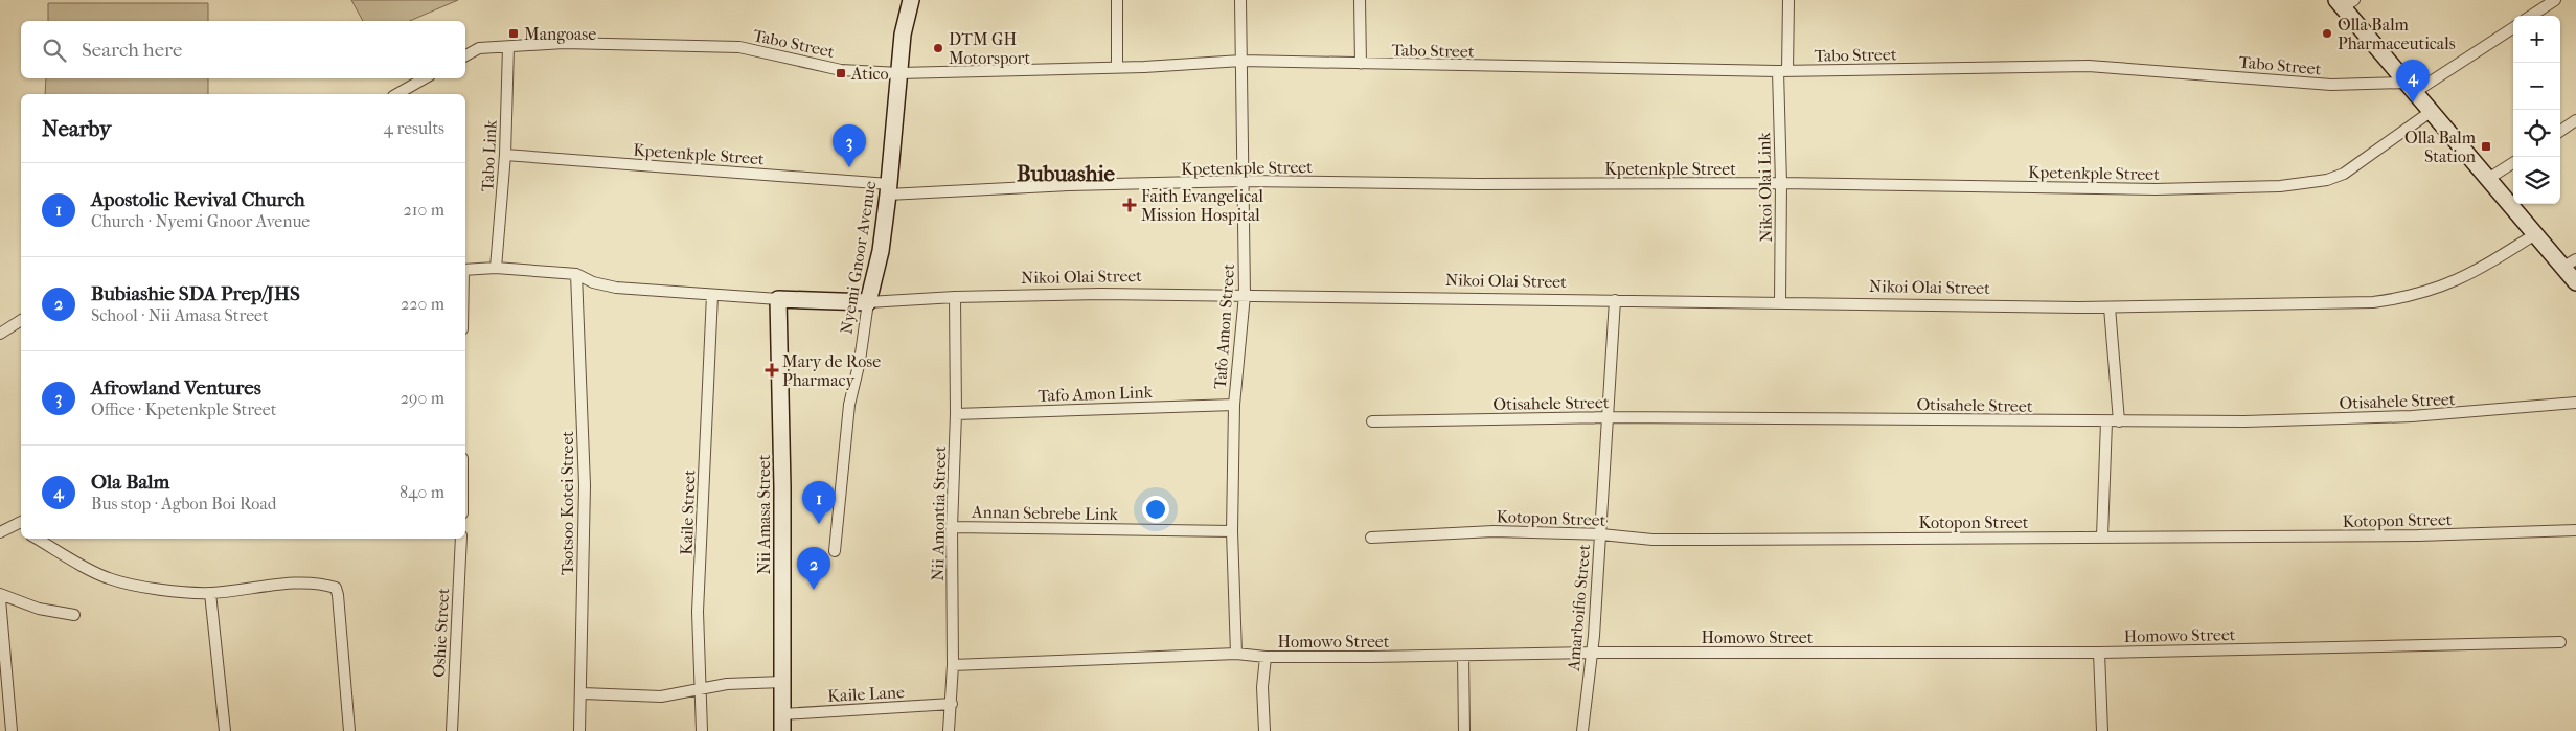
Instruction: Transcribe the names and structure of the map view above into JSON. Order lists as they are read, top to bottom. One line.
{"streets":{"street":["Tabo Street","Kpetenkple Street","Tabo Link","Nikoi Olai Link","Nyemi Gnoor Avenue","Nikoi Olai Street","Tafo Amon Street","Tafo Amon Link","Otisahele Street","Tsotsoo Kotei Street","Kaile Street","Annan Sebrebe Link","Nii Amontia Street","Nii Amasa Street","Kotopon Street","Amarboifio Street","Oshie Street","Homowo Street","Kaile Lane"]},"crossings":[["Tabo Street","Tabo Link"],["Tabo Street","Nikoi Olai Link"],["Tabo Street","Nyemi Gnoor Avenue"],["Tabo Street","Tafo Amon Street"],["Kpetenkple Street","Tabo Link"],["Kpetenkple Street","Nikoi Olai Link"],["Kpetenkple Street","Nyemi Gnoor Avenue"],["Kpetenkple Street","Tafo Amon Street"],["Tabo Link","Nikoi Olai Street"],["Nikoi Olai Link","Nikoi Olai Street"],["Nyemi Gnoor Avenue","Nikoi Olai Street"],["Nikoi Olai Street","Tafo Amon Street"],["Nikoi Olai Street","Tsotsoo Kotei Street"],["Nikoi Olai Street","Kaile Street"],["Nikoi Olai Street","Nii Amontia Street"],["Nikoi Olai Street","Nii Amasa Street"],["Nikoi Olai Street","Amarboifio Street"],["Tafo Amon Street","Tafo Amon Link"],["Tafo Amon Street","Annan Sebrebe Link"],["Tafo Amon Street","Homowo Street"],["Tafo Amon Link","Nii Amontia Street"],["Otisahele Street","Amarboifio Street"],["Annan Sebrebe Link","Nii Amontia Street"],["Nii Amontia Street","Homowo Street"],["Nii Amontia Street","Kaile Lane"],["Nii Amasa Street","Kaile Lane"],["Kotopon Street","Amarboifio Street"],["Amarboifio Street","Homowo Street"]],"districts":["Bubuashie"],"places":{"transit":["Mangoase","Atico","Olla Balm Station"],"other":["Olla Balm Pharmaceuticals","DTM GH Motorsport"],"health":["Faith Evangelical Mission Hospital","Mary de Rose Pharmacy"]},"page":{"map_buttons":["+","−"],"search":"Search here","pins":["4","3","1","2"],"heading":["Nearby","4 results"],"list":[{"mark":"1","name":"Apostolic Revival Church","note":"Church · Nyemi Gnoor Avenue","value":"210 m"},{"mark":"2","name":"Bubiashie SDA Prep/JHS","note":"School · Nii Amasa Street","value":"220 m"},{"mark":"3","name":"Afrowland Ventures","note":"Office · Kpetenkple Street","value":"290 m"},{"mark":"4","name":"Ola Balm","note":"Bus stop · Agbon Boi Road","value":"840 m"}]}}
